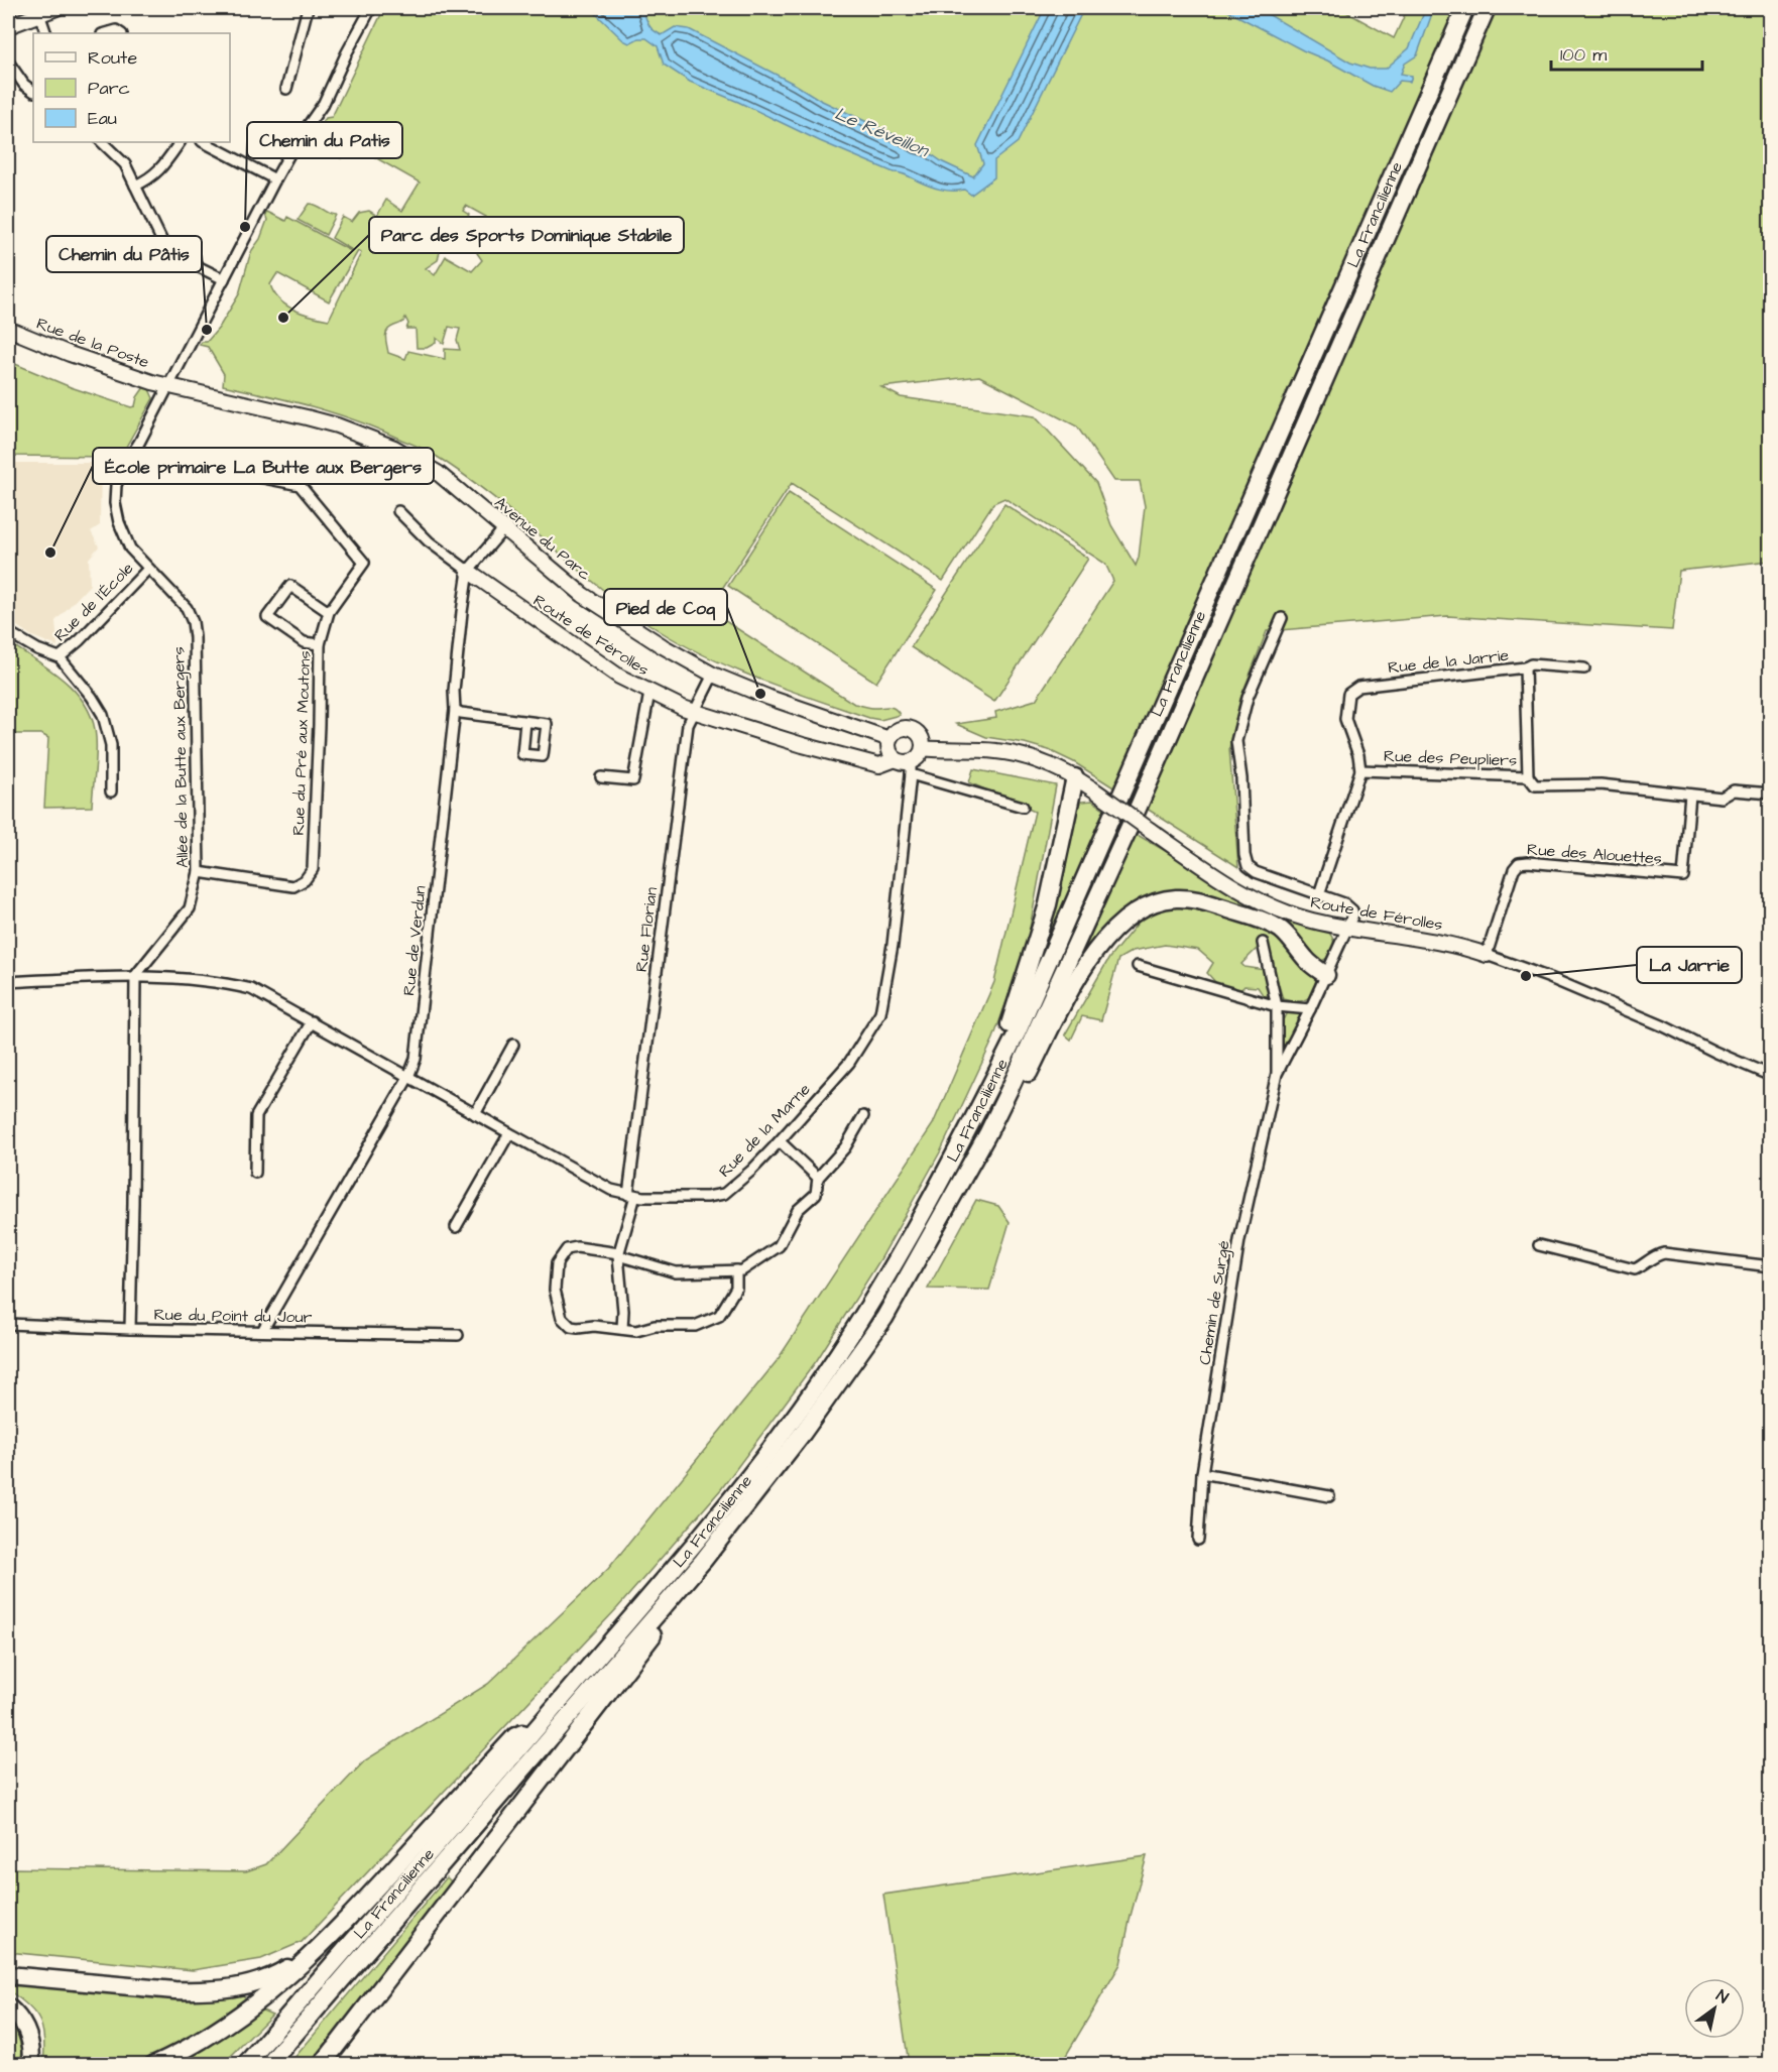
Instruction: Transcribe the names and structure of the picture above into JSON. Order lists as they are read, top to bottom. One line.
{"streets":{"highway":["La Francilienne"],"street":["Rue de la Poste","Avenue du Parc","Rue de l'École","Route de Férolles","Rue de la Jarrie","Rue du Pré aux Moutons","Allée de la Butte aux Bergers","Rue des Peupliers","Rue des Alouettes","Rue Florian","Rue de Verdun","Rue de la Marne","Chemin de Surgé","Rue du Point du Jour"]},"crossings":[["Rue de la Poste","Avenue du Parc"],["Rue de la Poste","Allée de la Butte aux Bergers"],["Avenue du Parc","Route de Férolles"],["Avenue du Parc","Allée de la Butte aux Bergers"],["Avenue du Parc","Rue Florian"],["Avenue du Parc","Rue de la Marne"],["Rue de l'École","Allée de la Butte aux Bergers"],["Route de Férolles","Rue des Alouettes"],["Route de Férolles","Rue Florian"],["Route de Férolles","Rue de Verdun"],["Route de Férolles","Rue de la Marne"],["Route de Férolles","Chemin de Surgé"],["Rue de la Jarrie","Rue des Peupliers"],["Rue du Pré aux Moutons","Allée de la Butte aux Bergers"],["Allée de la Butte aux Bergers","Rue de la Marne"],["Rue des Peupliers","Rue des Alouettes"],["Rue Florian","Rue de la Marne"],["Rue de Verdun","Rue de la Marne"],["Rue de Verdun","Rue du Point du Jour"]],"water":["Le Réveillon"],"places":["Chemin du Patis","Parc des Sports Dominique Stabile","Chemin du Pâtis","École primaire La Butte aux Bergers","Pied de Coq","La Jarrie"],"legend":["Route","Parc","Eau"],"scale_bar":"100 m","north":"top right"}
